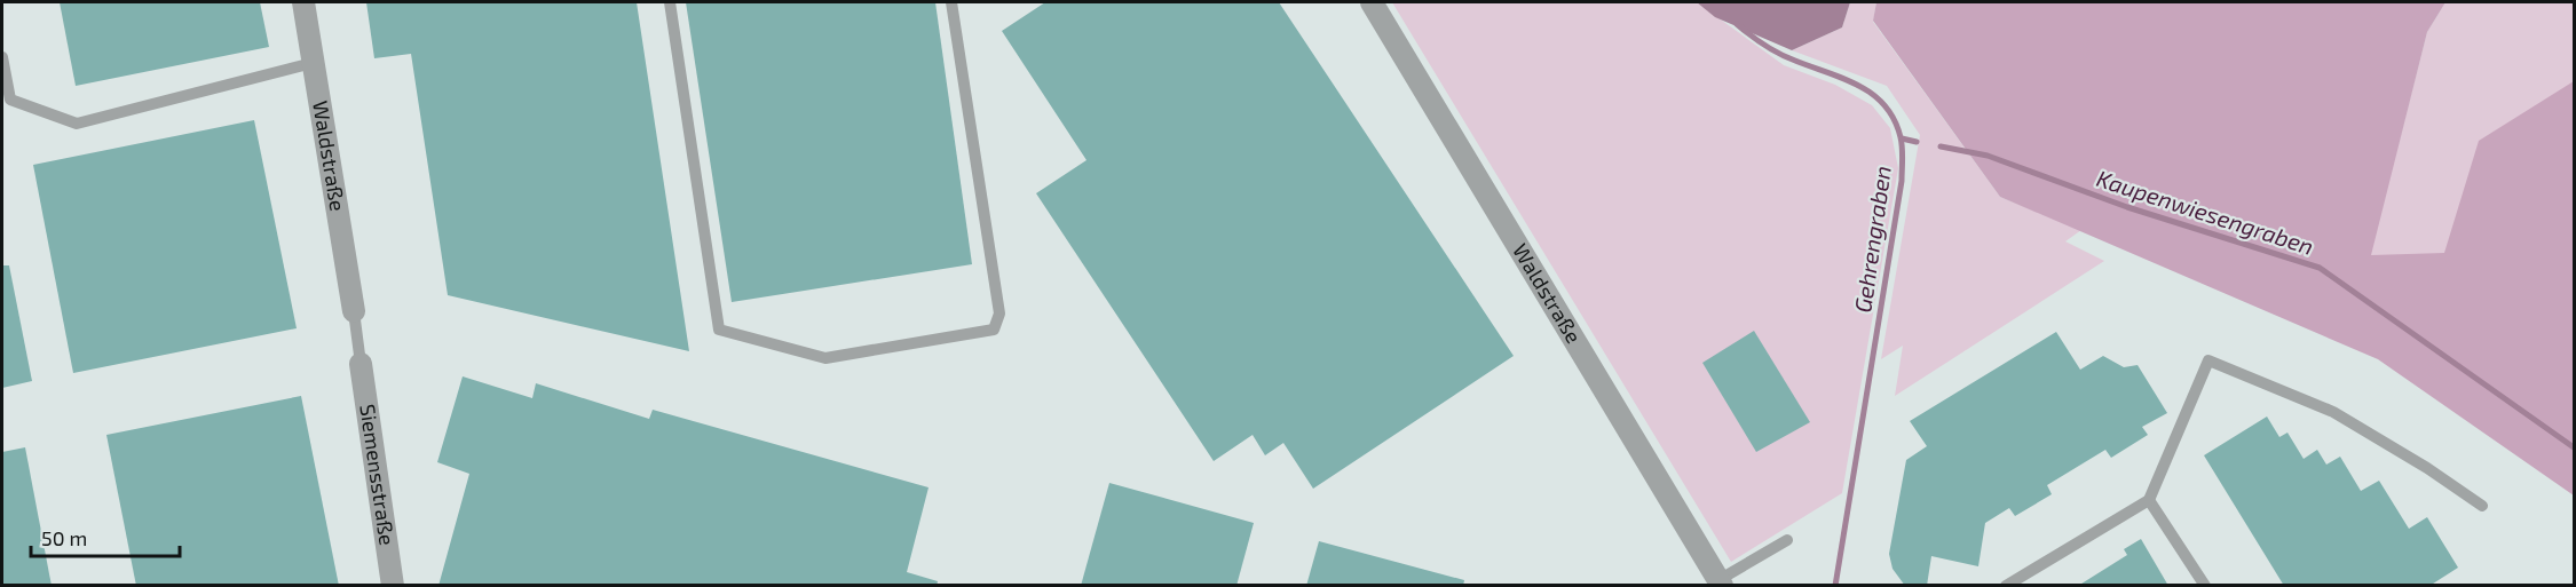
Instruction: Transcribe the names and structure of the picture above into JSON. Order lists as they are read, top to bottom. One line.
{"streets":{"street":["Waldstraße","Siemensstraße"]},"water":["Kaupenwiesengraben","Gehrengraben"],"scale_bar":"50 m"}
